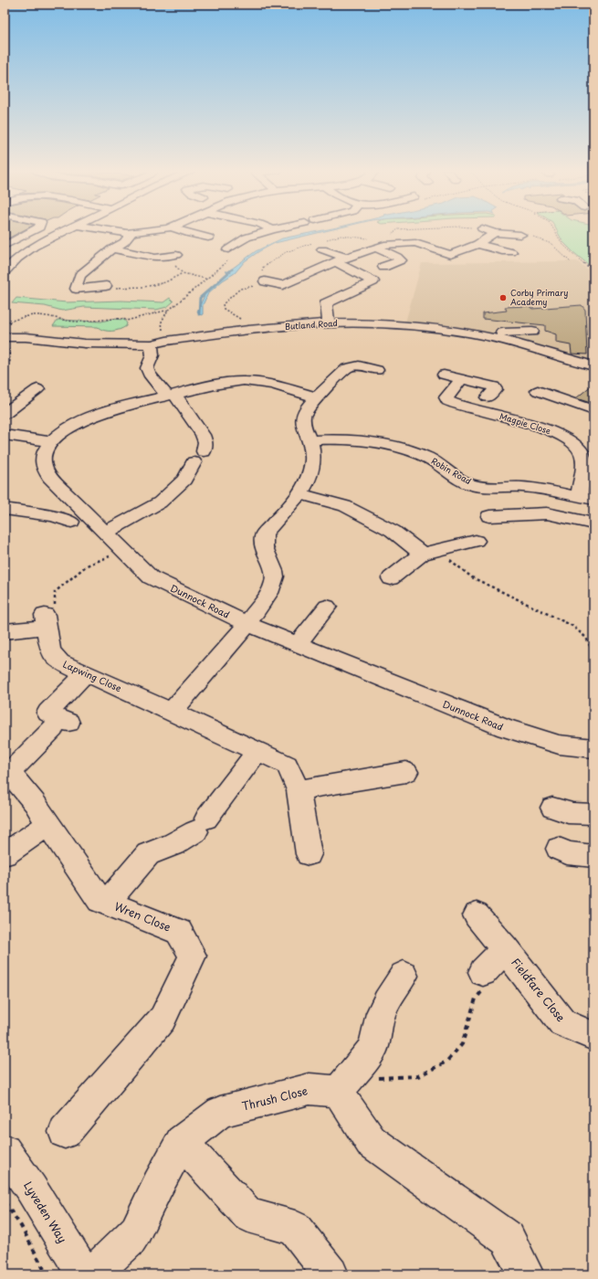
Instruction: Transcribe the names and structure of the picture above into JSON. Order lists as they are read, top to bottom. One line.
{"streets":{"street":["Butland Road","Magpie Close","Robin Road","Dunnock Road","Lapwing Close","Wren Close","Fieldfare Close","Thrush Close","Lyveden Way"]},"crossings":[["Magpie Close","Robin Road"]],"places":["Corby Primary Academy"]}
